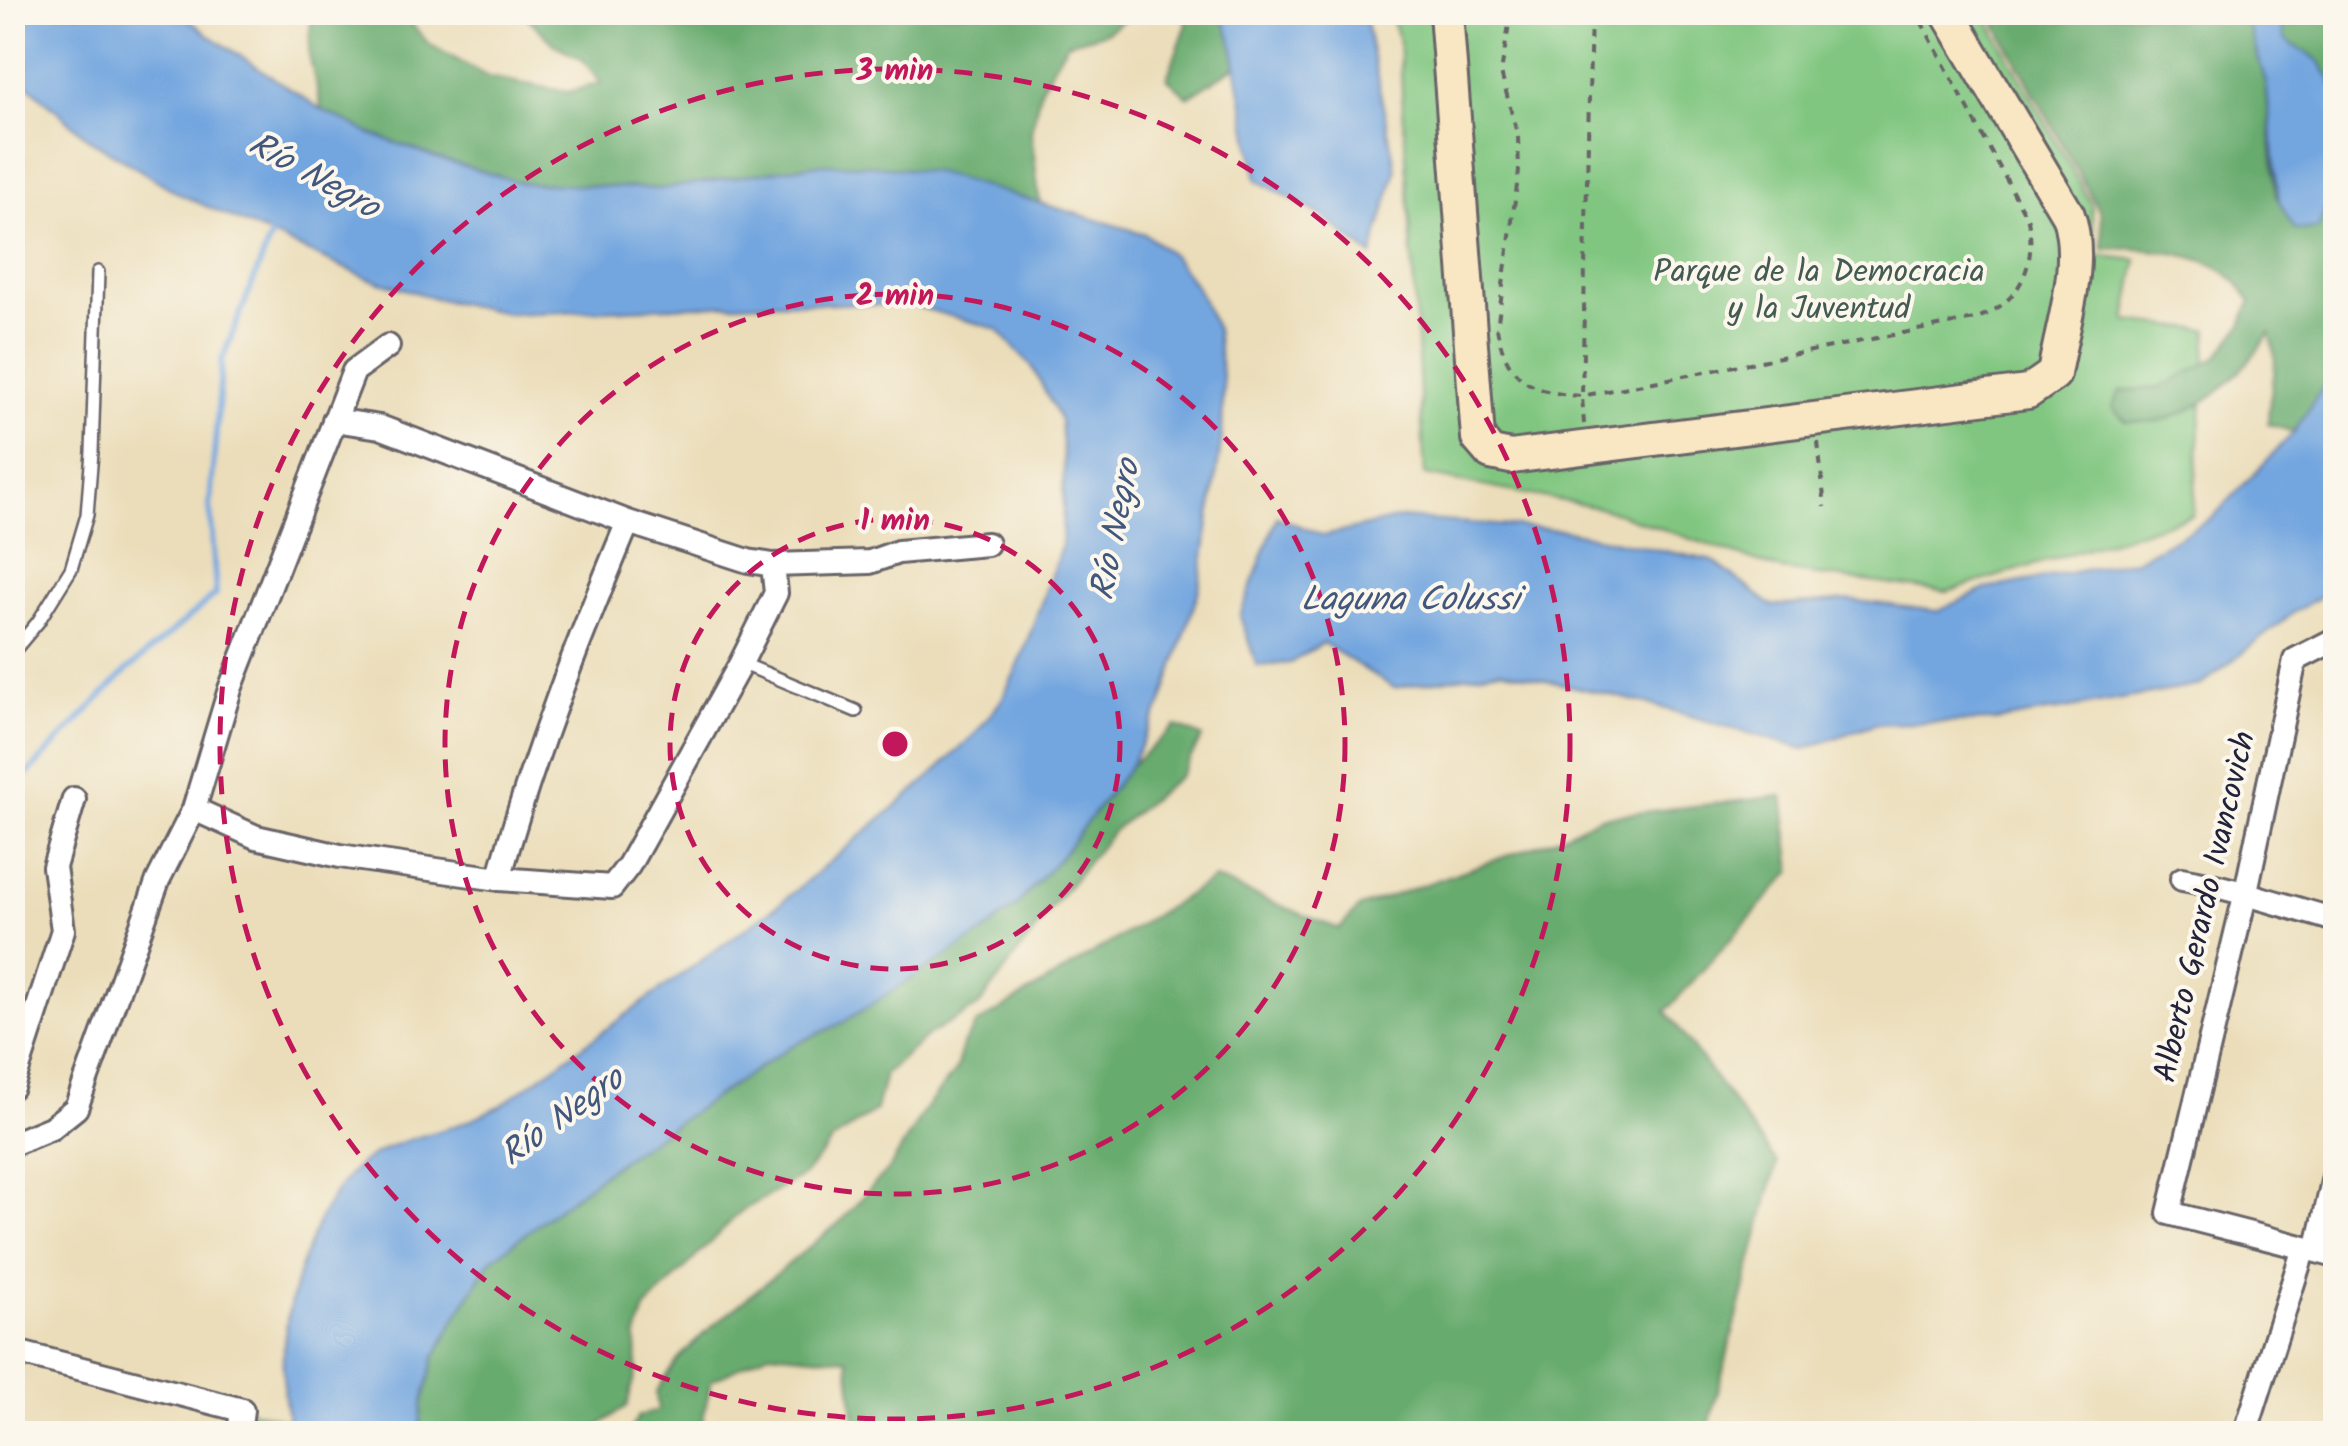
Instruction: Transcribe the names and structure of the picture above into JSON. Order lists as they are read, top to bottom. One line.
{"streets":{"street":["Alberto Gerardo Ivancovich"]},"water":["Río Negro","Laguna Colussi"],"parks":["Parque de la Democracia y la Juventud"],"rings":["3 min","2 min","1 min"]}
